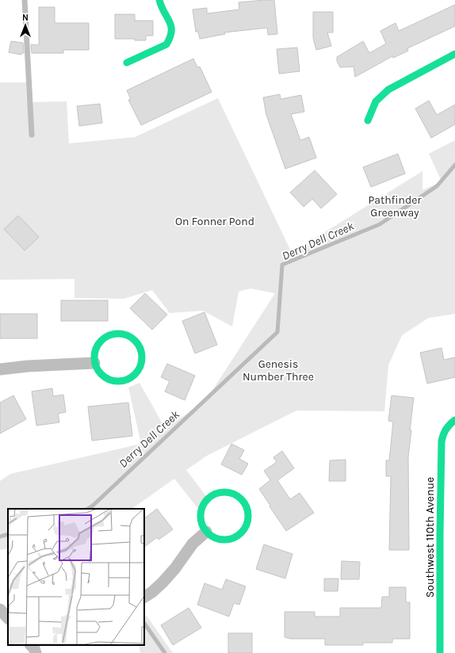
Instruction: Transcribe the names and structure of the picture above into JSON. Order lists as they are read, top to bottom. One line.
{"streets":{"street":["Southwest 110th Avenue"]},"water":["Derry Dell Creek"],"parks":["Pathfinder Greenway","On Fonner Pond","Genesis Number Three"],"north":"top"}
